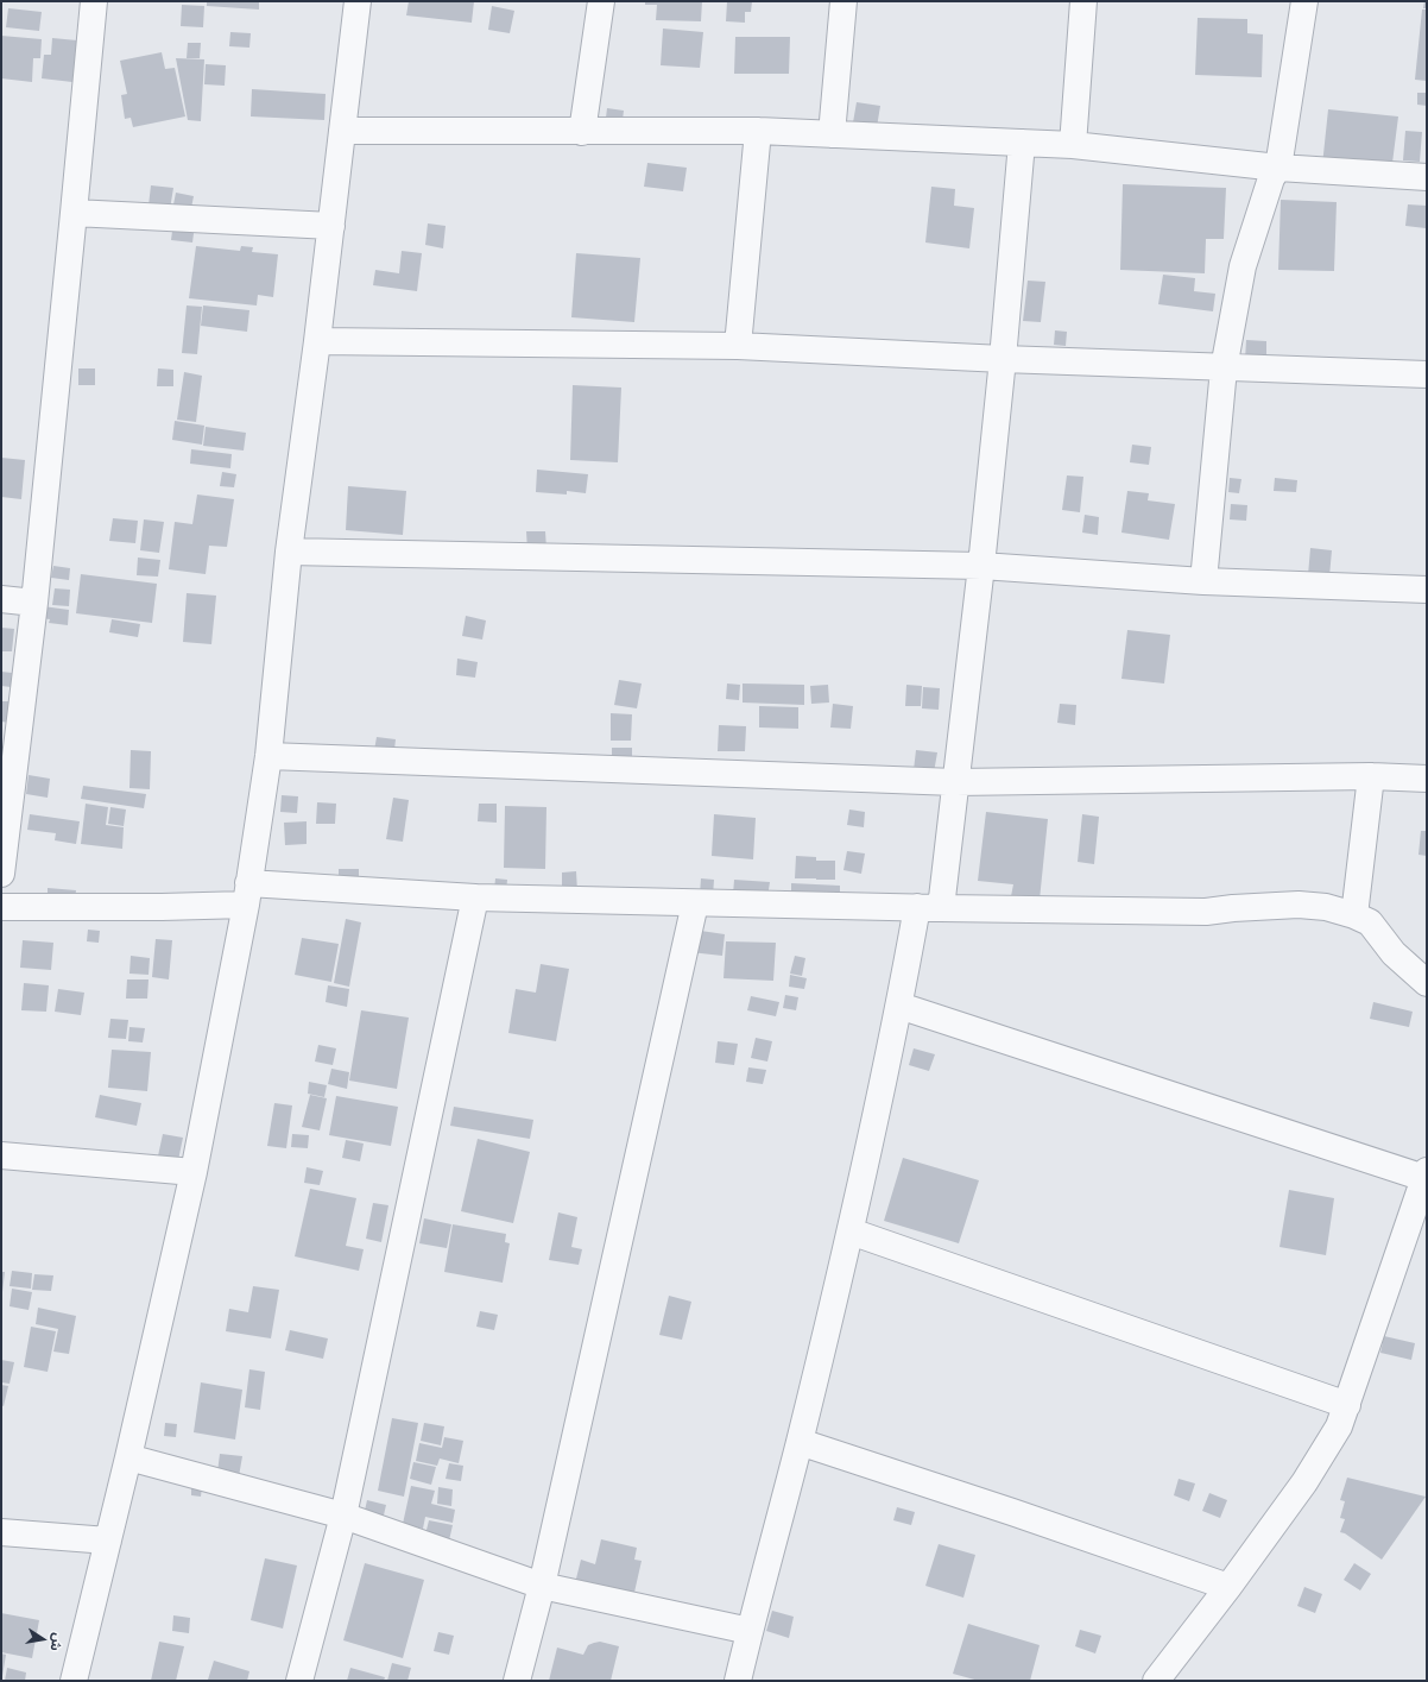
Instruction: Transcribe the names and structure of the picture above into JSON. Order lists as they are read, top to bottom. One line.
{"north":"right"}
